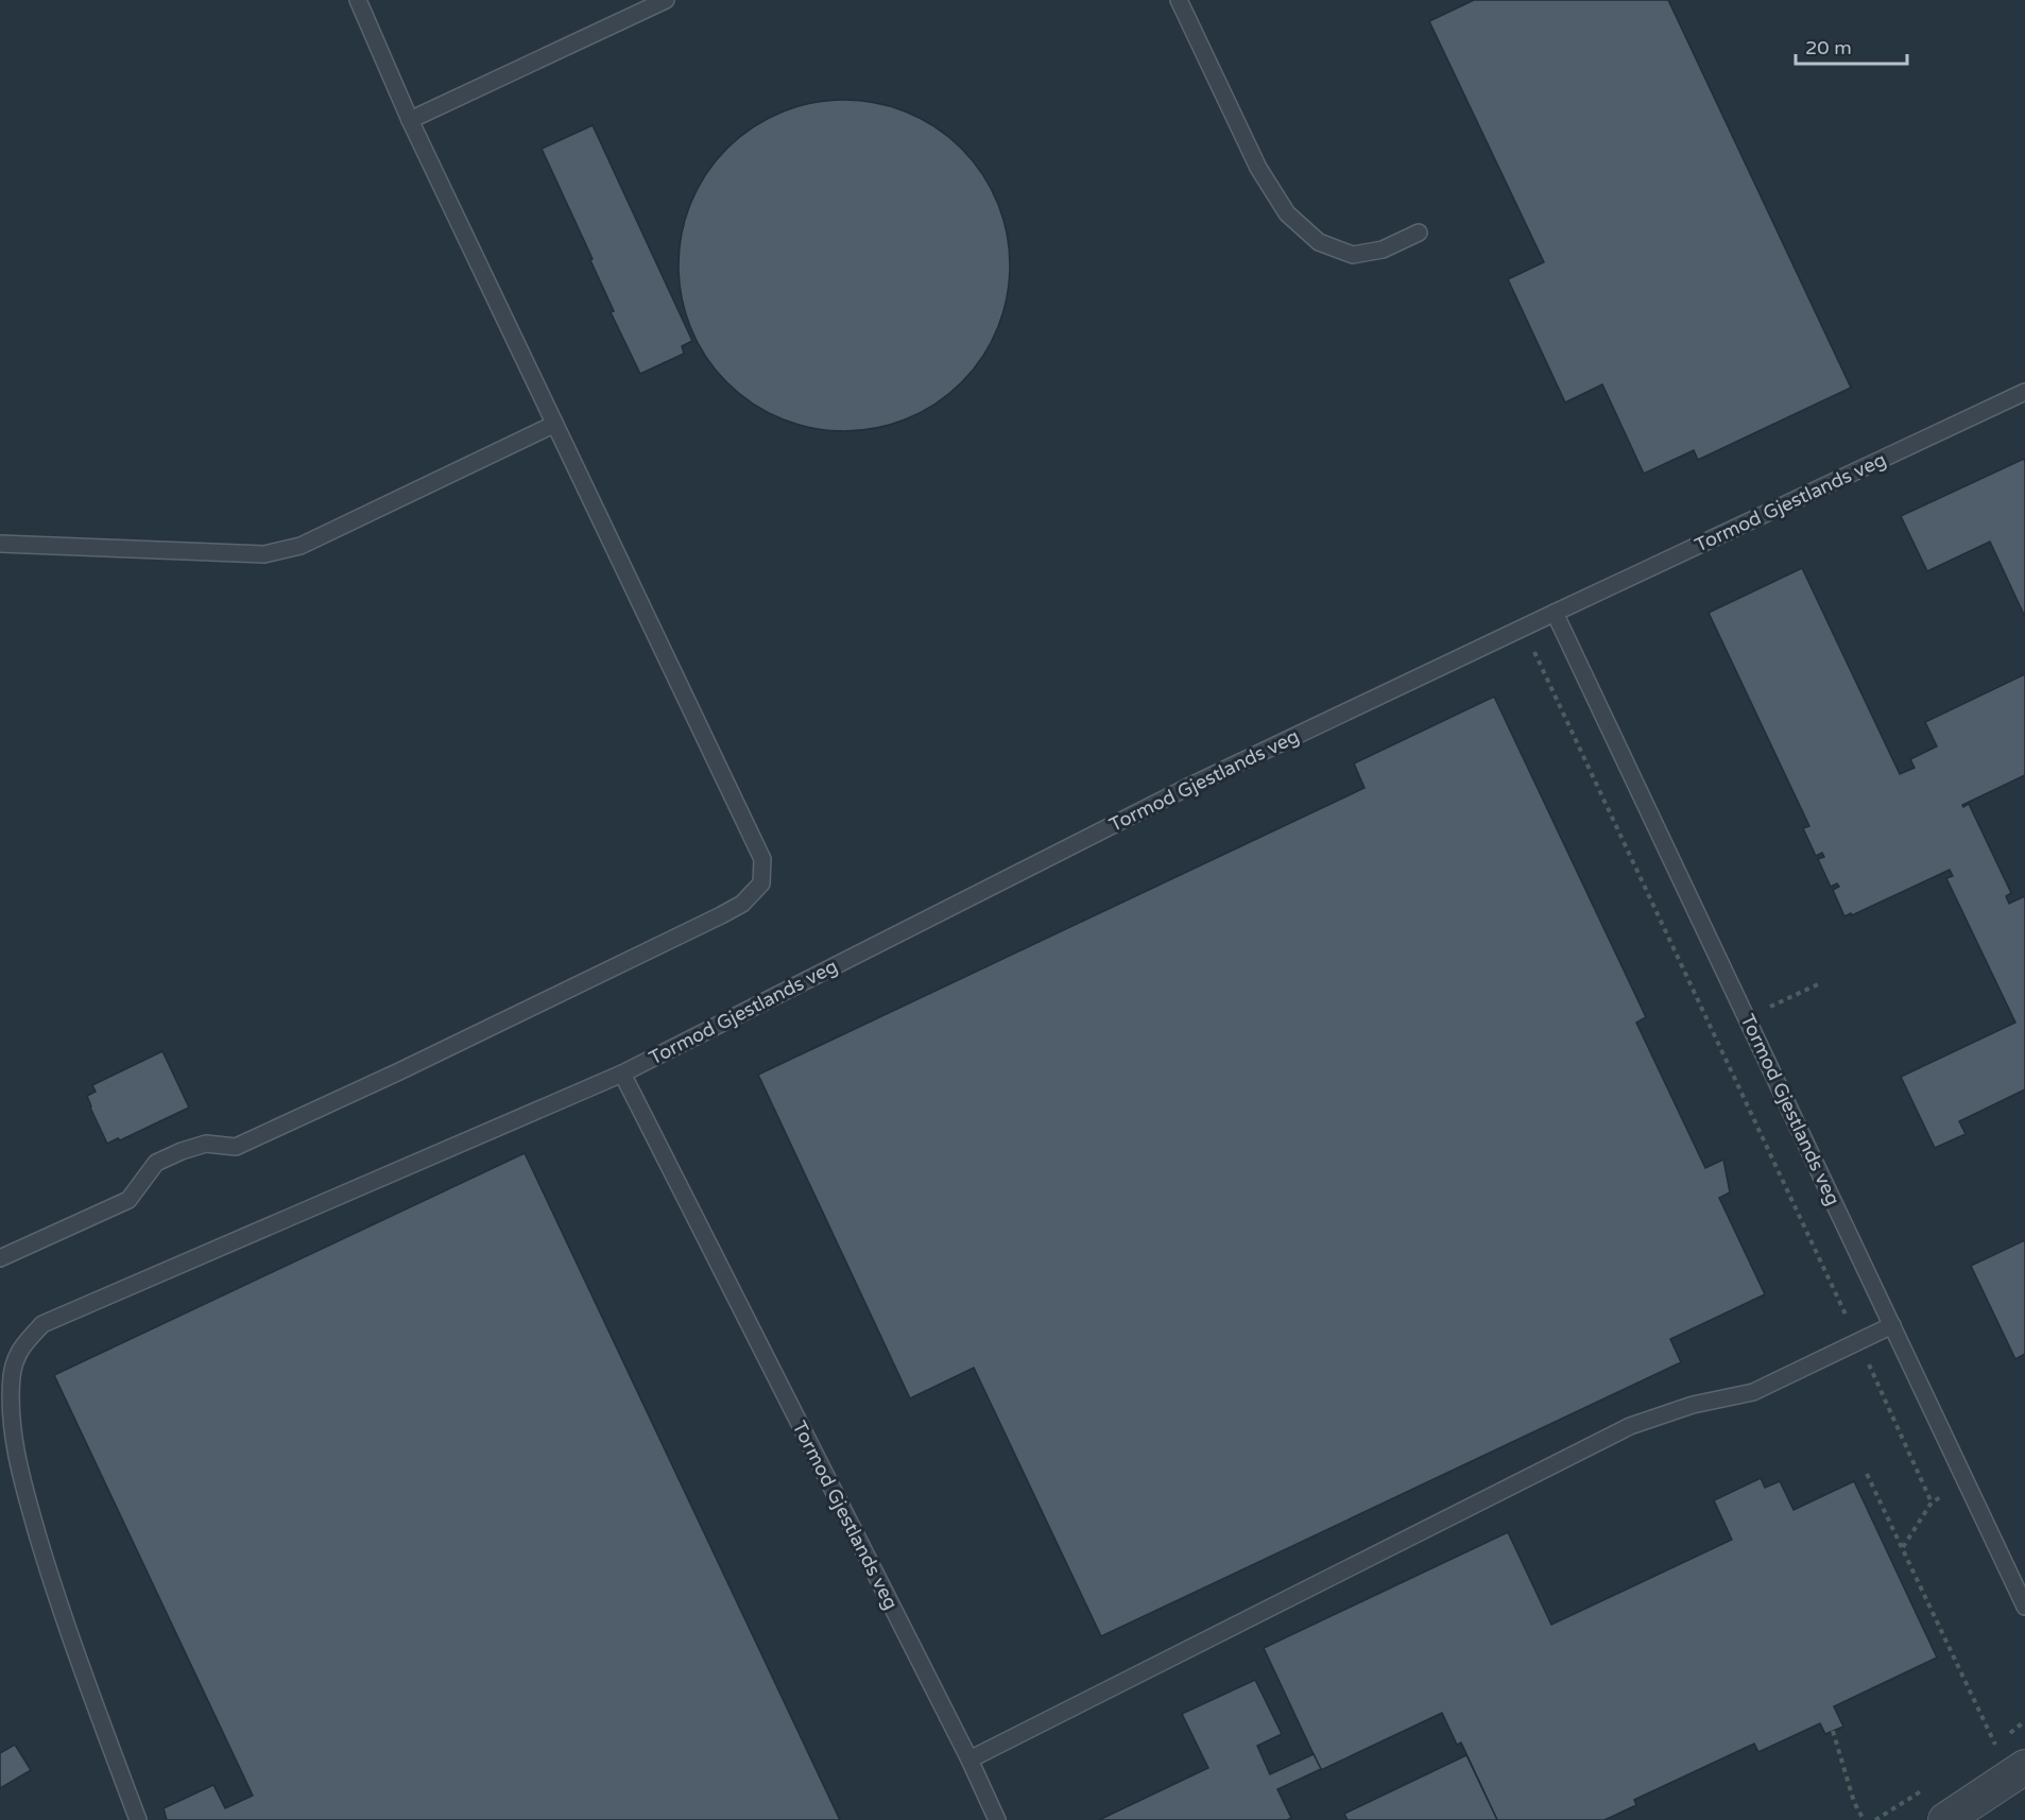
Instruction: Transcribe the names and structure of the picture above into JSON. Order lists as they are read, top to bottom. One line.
{"streets":{"lane":["Tormod Gjestlands veg"]},"scale_bar":"20 m"}
